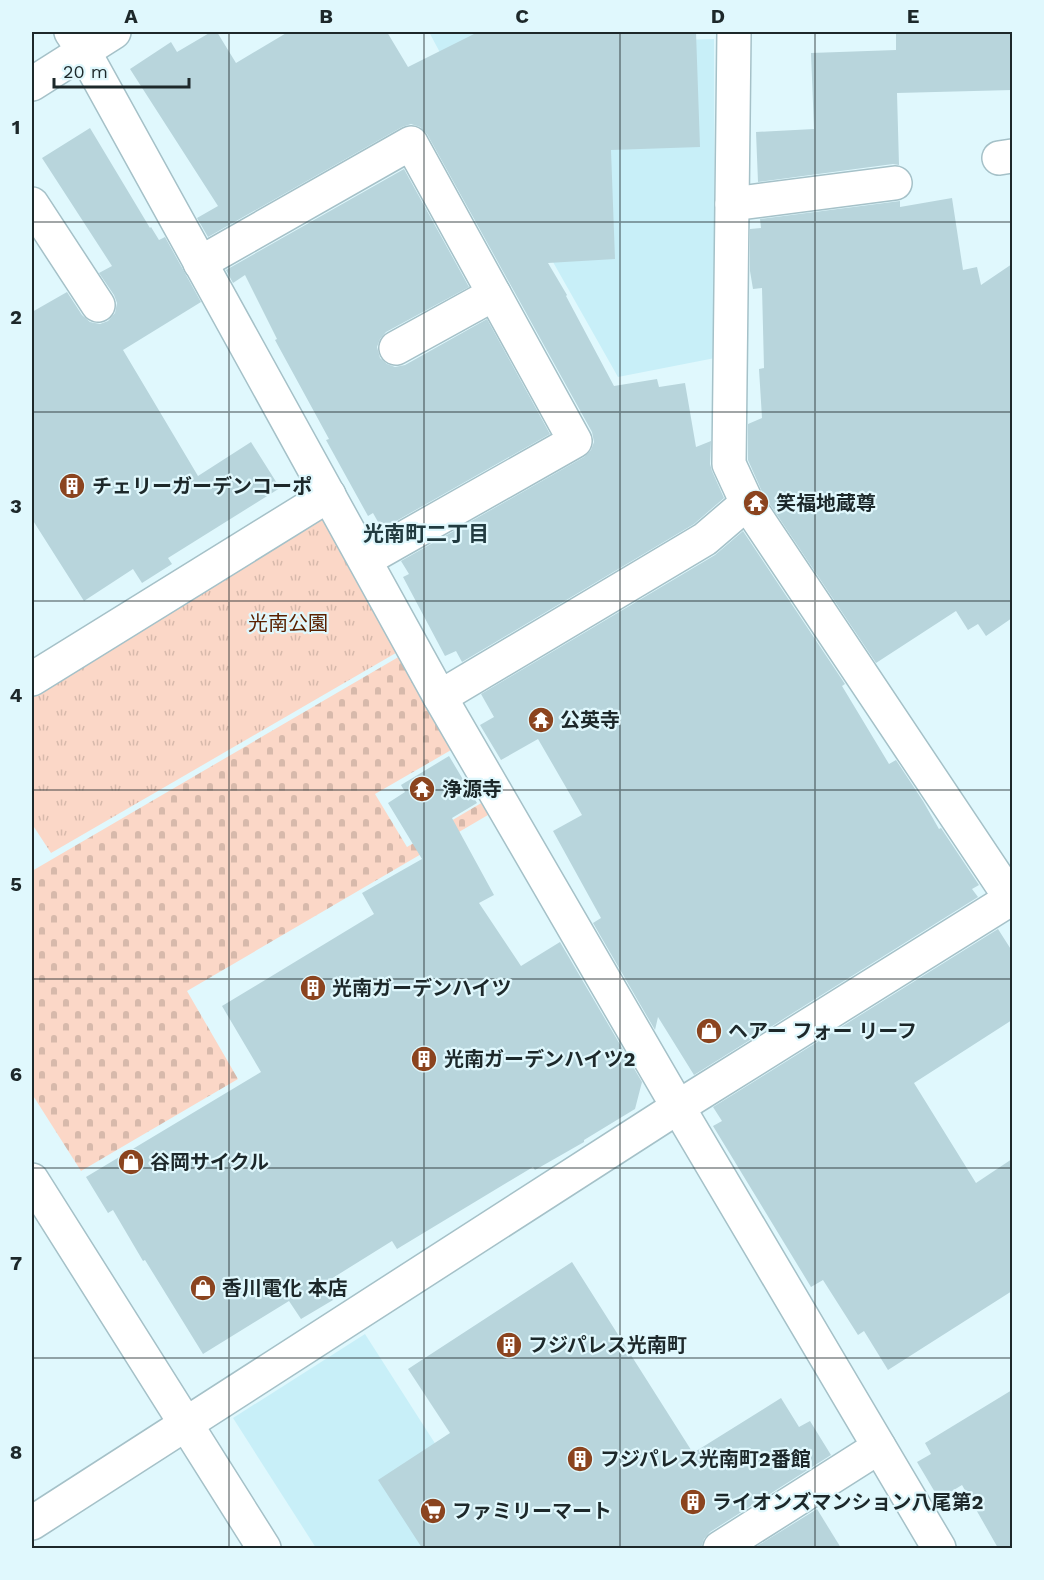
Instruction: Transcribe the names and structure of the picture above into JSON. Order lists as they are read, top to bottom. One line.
{"districts":["光南町二丁目"],"parks":["光南公園"],"places":{"building":["チェリーガーデンコーポ","光南ガーデンハイツ","光南ガーデンハイツ2","フジパレス光南町","フジパレス光南町2番館","ライオンズマンション八尾第2"],"temple":["笑福地蔵尊","公英寺","浄源寺"],"shop":["ヘアー フォー リーフ","谷岡サイクル","香川電化 本店"],"supermarket":["ファミリーマート"]},"scale_bar":"20 m","grid":{"columns":["A","B","C","D","E"],"rows":["1","2","3","4","5","6","7","8"]}}
